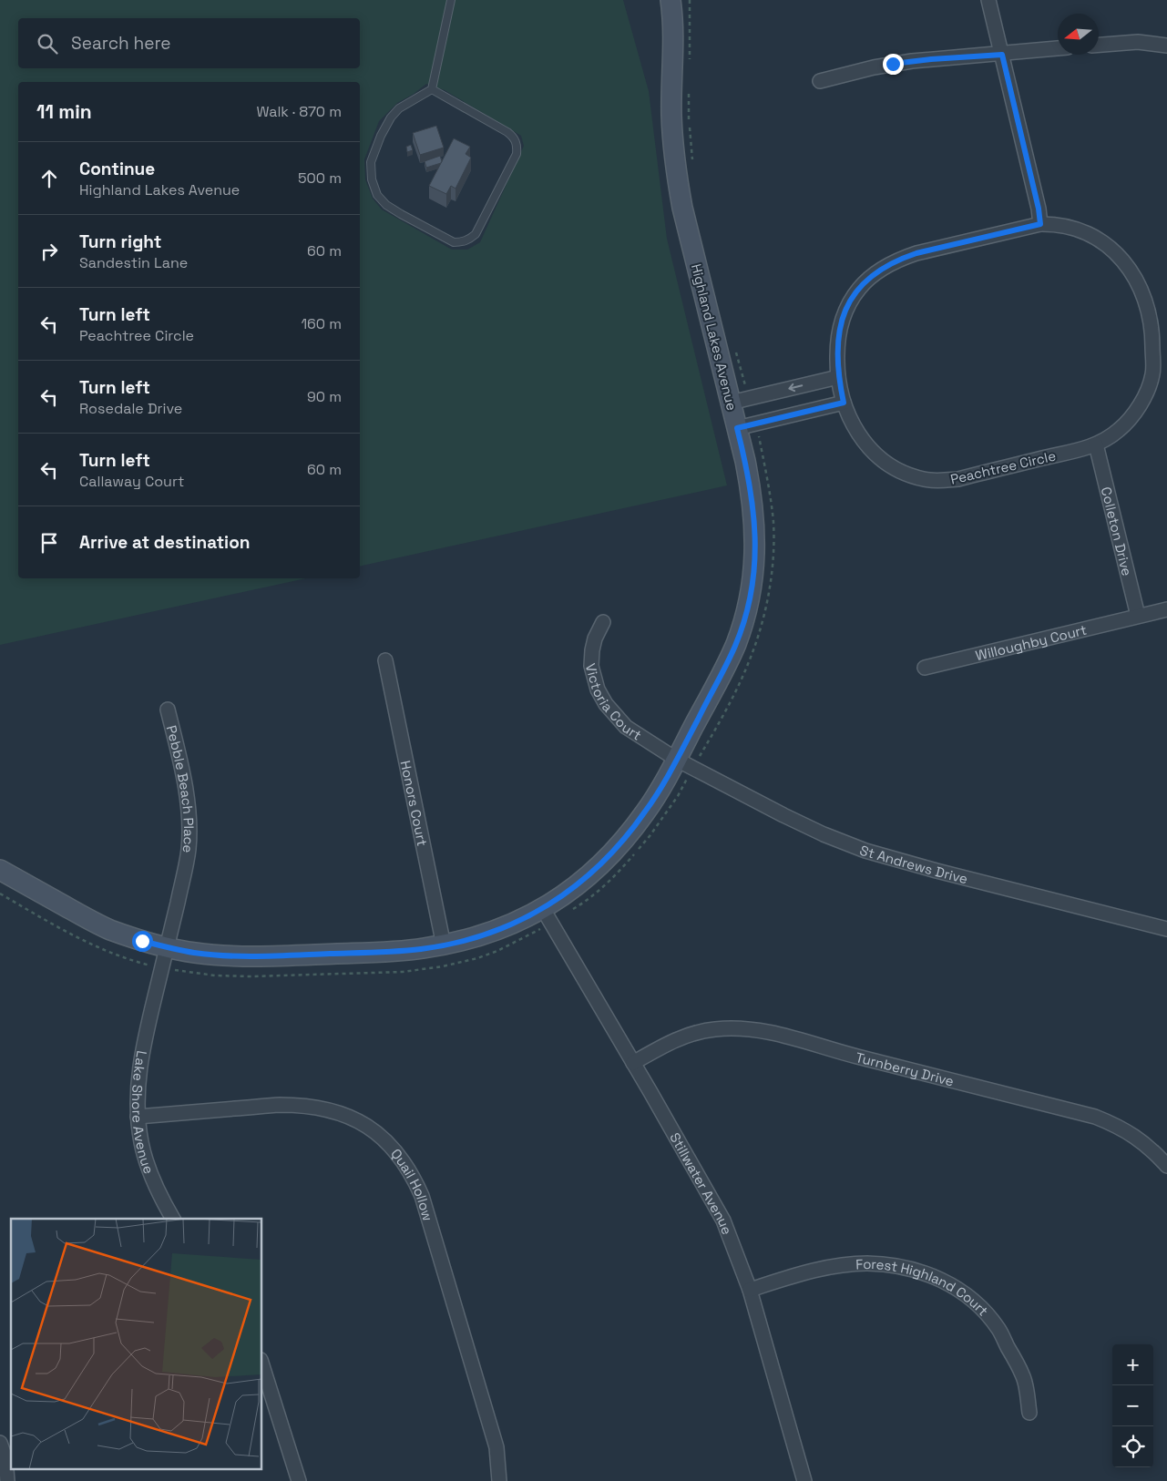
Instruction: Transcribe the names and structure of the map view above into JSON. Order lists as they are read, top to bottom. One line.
{"streets":{"street":["Highland Lakes Avenue","Peachtree Circle","Colleton Drive","Willoughby Court","Victoria Court","Pebble Beach Place","Honors Court","St Andrews Drive","Turnberry Drive","Lake Shore Avenue","Stillwater Avenue","Quail Hollow","Forest Highland Court"]},"crossings":[["Highland Lakes Avenue","Victoria Court"],["Highland Lakes Avenue","Pebble Beach Place"],["Highland Lakes Avenue","Honors Court"],["Highland Lakes Avenue","St Andrews Drive"],["Highland Lakes Avenue","Lake Shore Avenue"],["Highland Lakes Avenue","Stillwater Avenue"],["Peachtree Circle","Colleton Drive"],["Colleton Drive","Willoughby Court"],["Victoria Court","St Andrews Drive"],["Pebble Beach Place","Lake Shore Avenue"],["Turnberry Drive","Stillwater Avenue"],["Lake Shore Avenue","Quail Hollow"],["Stillwater Avenue","Forest Highland Court"]],"north":"left","page":{"search":"Search here","heading":["11 min","Walk · 870 m"],"list":[["Continue","Highland Lakes Avenue","500 m"],["Turn right","Sandestin Lane","60 m"],["Turn left","Peachtree Circle","160 m"],["Turn left","Rosedale Drive","90 m"],["Turn left","Callaway Court","60 m"],"Arrive at destination"],"map_buttons":["+","−"]}}
